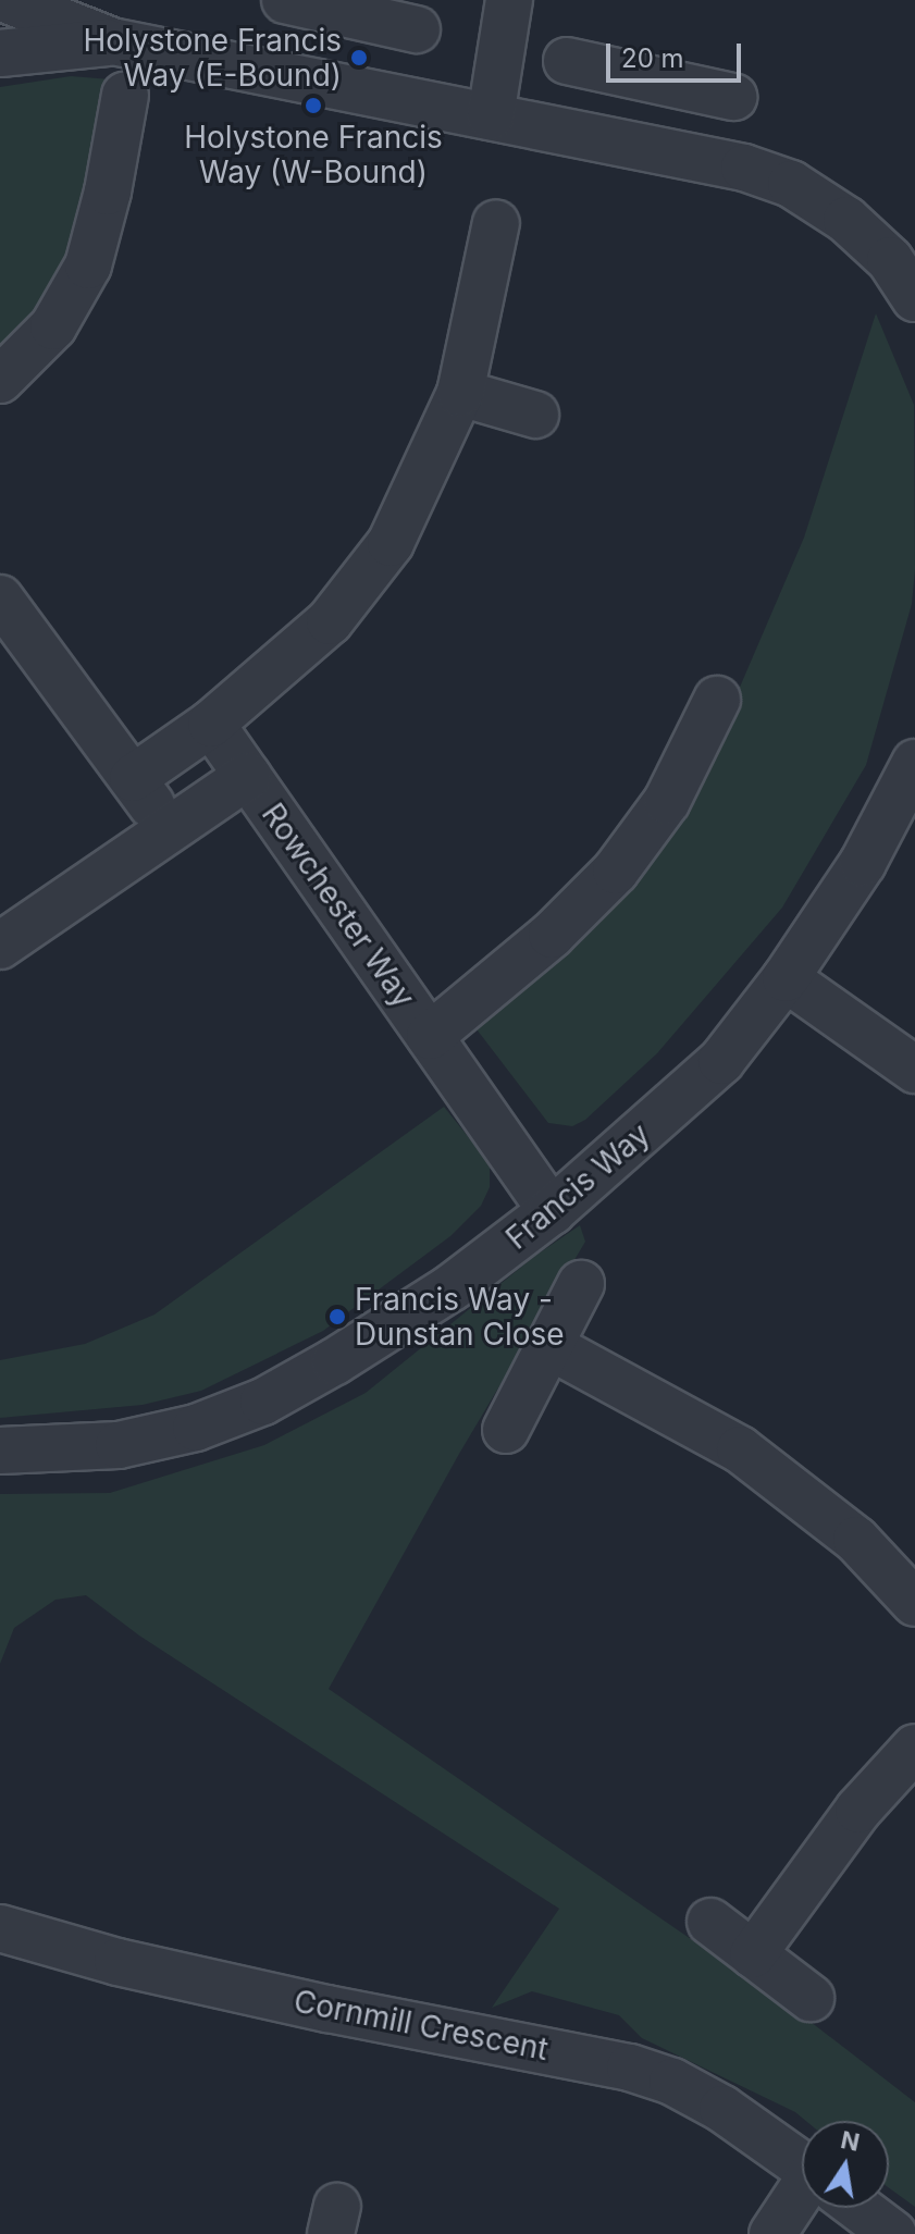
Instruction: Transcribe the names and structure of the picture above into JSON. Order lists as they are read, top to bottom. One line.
{"streets":{"street":["Rowchester Way","Francis Way","Cornmill Crescent"]},"crossings":[["Rowchester Way","Francis Way"]],"places":["Holystone Francis Way (E-Bound)","Holystone Francis Way (W-Bound)","Francis Way - Dunstan Close"],"scale_bar":"20 m","north":"top"}
